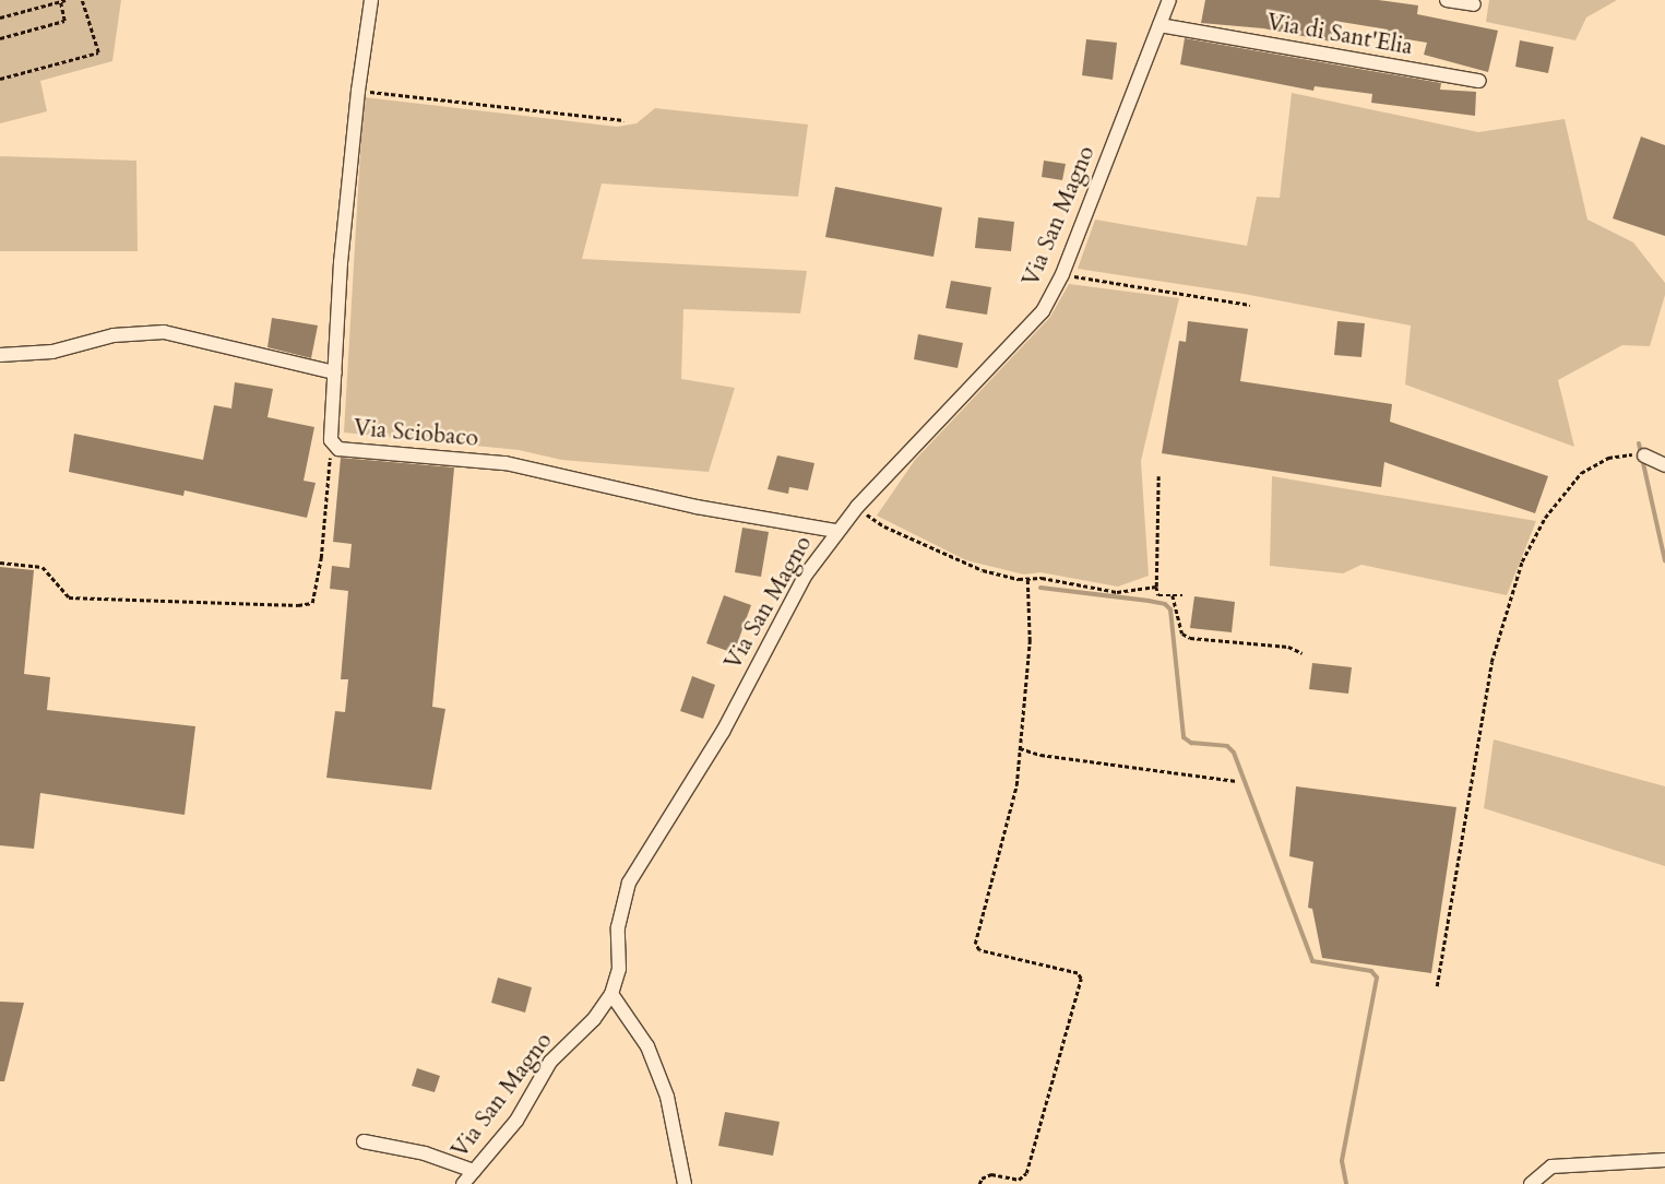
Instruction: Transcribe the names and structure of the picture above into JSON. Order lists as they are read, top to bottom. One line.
{"streets":{"street":["Via di Sant'Elia","Via San Magno","Via Sciobaco"]},"crossings":[["Via di Sant'Elia","Via San Magno"],["Via San Magno","Via Sciobaco"]]}
